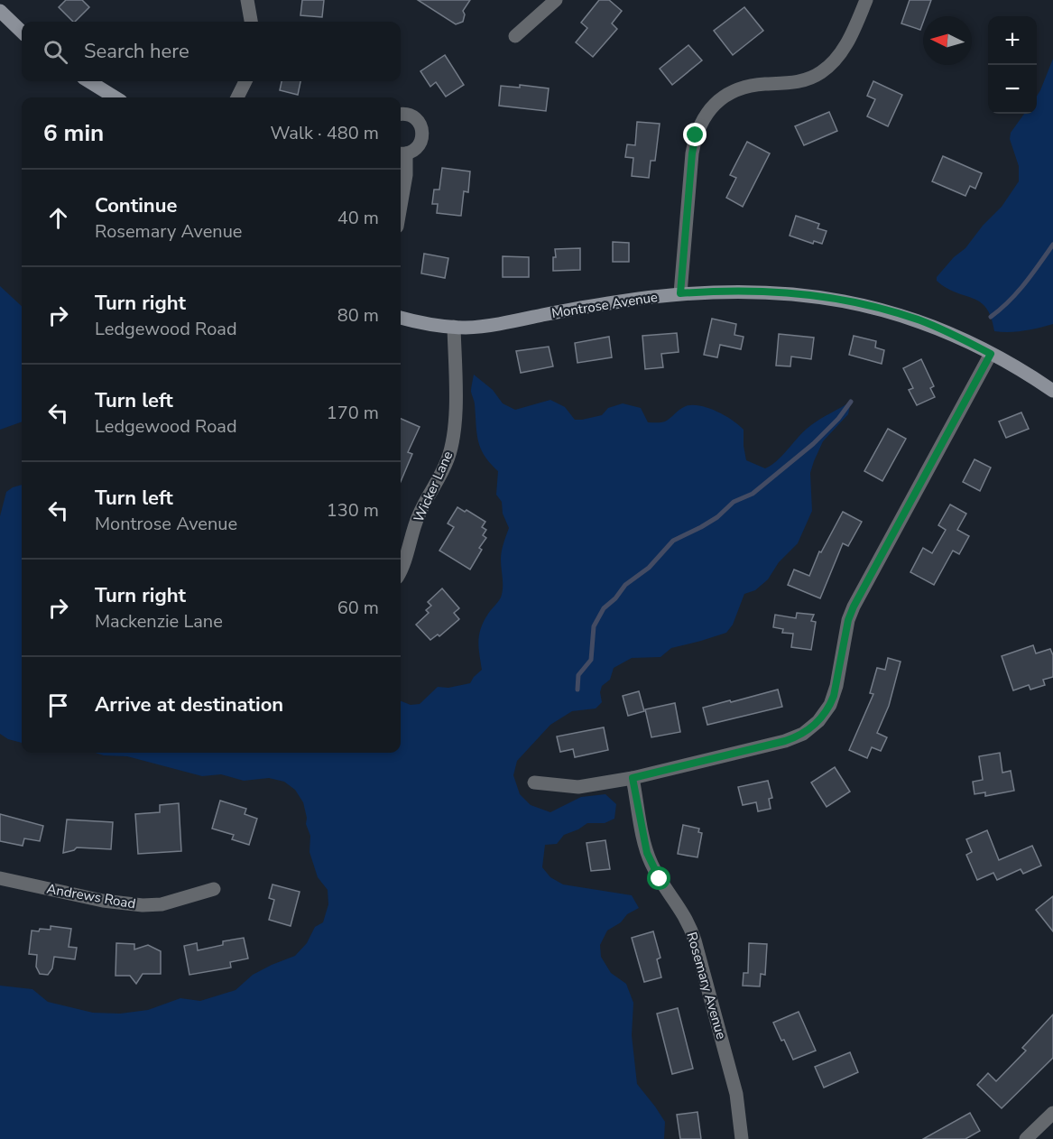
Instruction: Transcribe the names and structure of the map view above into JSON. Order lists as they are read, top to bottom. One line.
{"streets":{"main road":["Montrose Avenue"],"street":["Wicker Lane","Andrews Road","Rosemary Avenue"]},"crossings":[["Montrose Avenue","Wicker Lane"]],"north":"left","page":{"map_buttons":["+","−"],"search":"Search here","heading":["6 min","Walk · 480 m"],"list":[["Continue","Rosemary Avenue","40 m"],["Turn right","Ledgewood Road","80 m"],["Turn left","Ledgewood Road","170 m"],["Turn left","Montrose Avenue","130 m"],["Turn right","Mackenzie Lane","60 m"],"Arrive at destination"]}}
